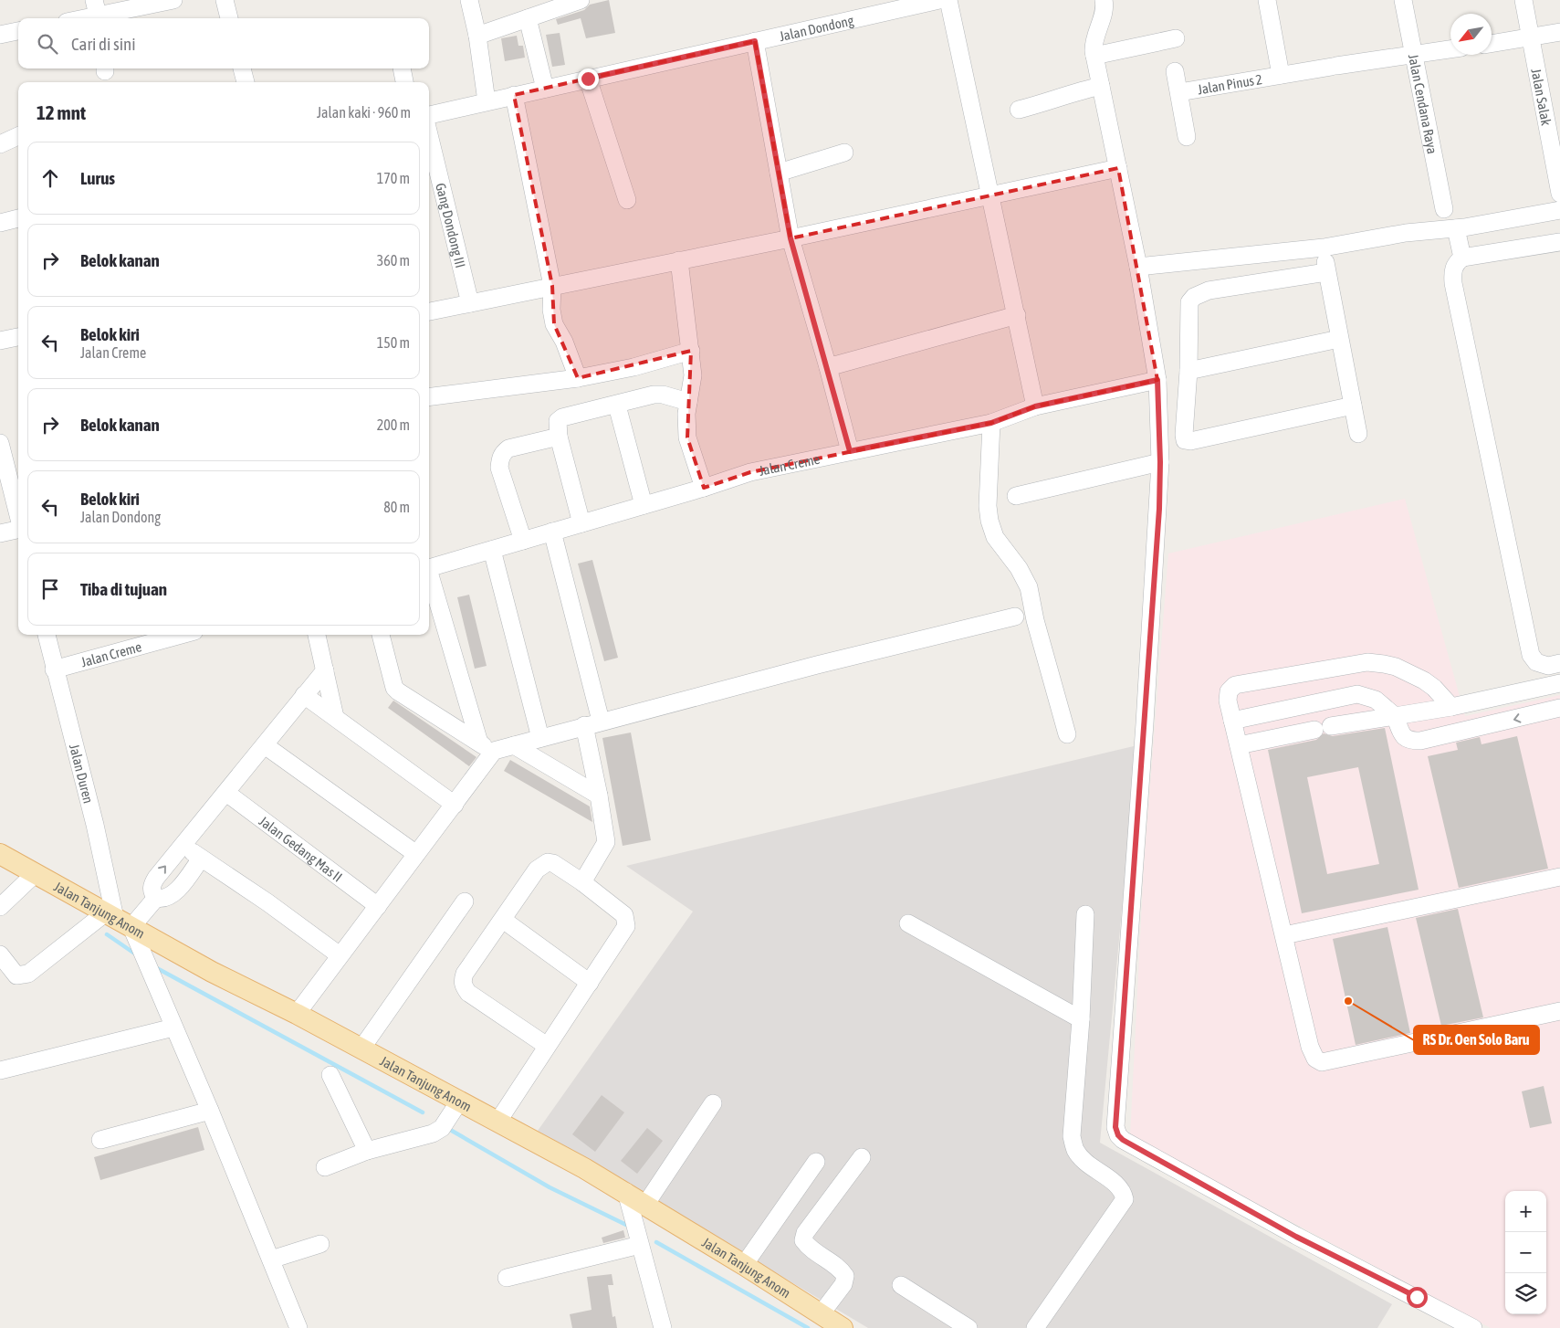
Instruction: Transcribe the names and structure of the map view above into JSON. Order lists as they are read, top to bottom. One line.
{"streets":{"main road":["Jalan Tanjung Anom"],"street":["Jalan Dondong","Jalan Pinus 2","Jalan Salak","Jalan Cendana Raya","Gang Dondong III","Jalan Creme","Jalan Duren","Jalan Gedang Mas II"]},"crossings":[["Jalan Pinus 2","Jalan Cendana Raya"],["Jalan Creme","Jalan Duren"],["Jalan Duren","Jalan Tanjung Anom"]],"places":["RS Dr. Oen Solo Baru"],"north":"bottom left","page":{"search":"Cari di sini","heading":["12 mnt","Jalan kaki · 960 m"],"list":[["Lurus","170 m"],["Belok kanan","360 m"],["Belok kiri","Jalan Creme","150 m"],["Belok kanan","200 m"],["Belok kiri","Jalan Dondong","80 m"],"Tiba di tujuan"],"map_buttons":["+","−"]}}
